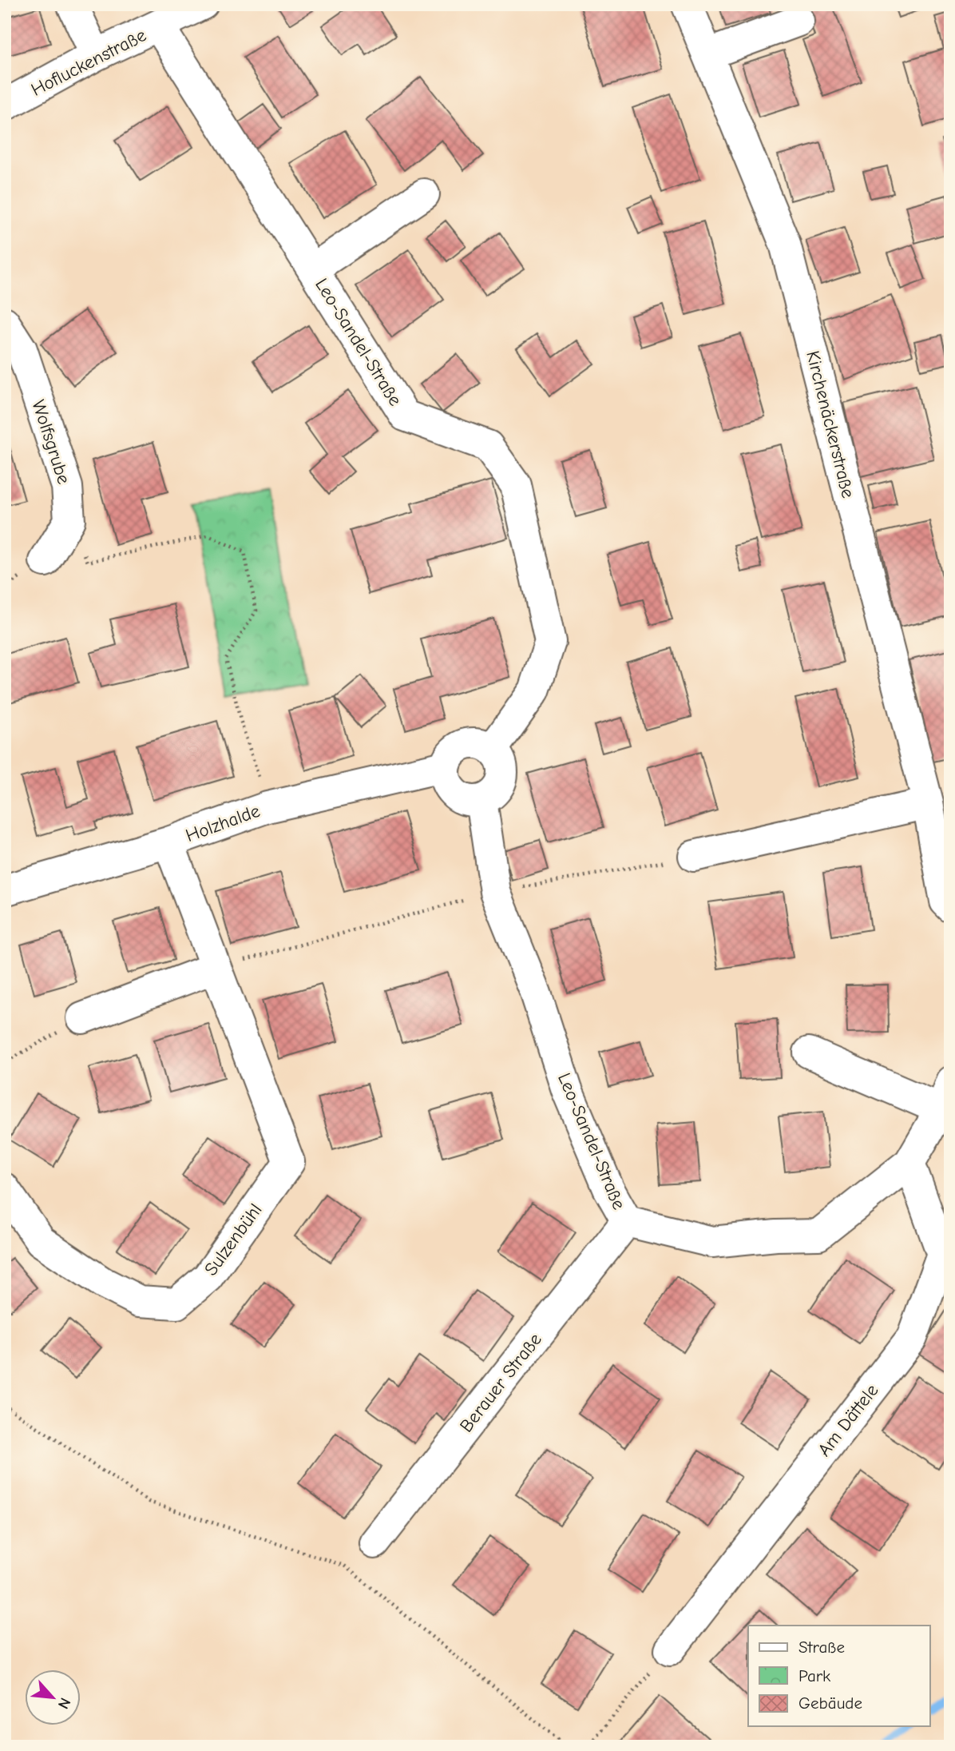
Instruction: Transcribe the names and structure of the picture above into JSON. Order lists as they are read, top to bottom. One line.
{"streets":{"street":["Hofluckenstraße","Leo-Sandel-Straße","Kirchenäckerstraße","Wolfsgrube","Holzhalde","Sulzenbühl","Berauer Straße","Am Dättele"]},"crossings":[["Hofluckenstraße","Leo-Sandel-Straße"],["Leo-Sandel-Straße","Holzhalde"],["Leo-Sandel-Straße","Berauer Straße"],["Leo-Sandel-Straße","Am Dättele"],["Holzhalde","Sulzenbühl"]],"legend":["Straße","Park","Gebäude"],"north":"bottom right"}
